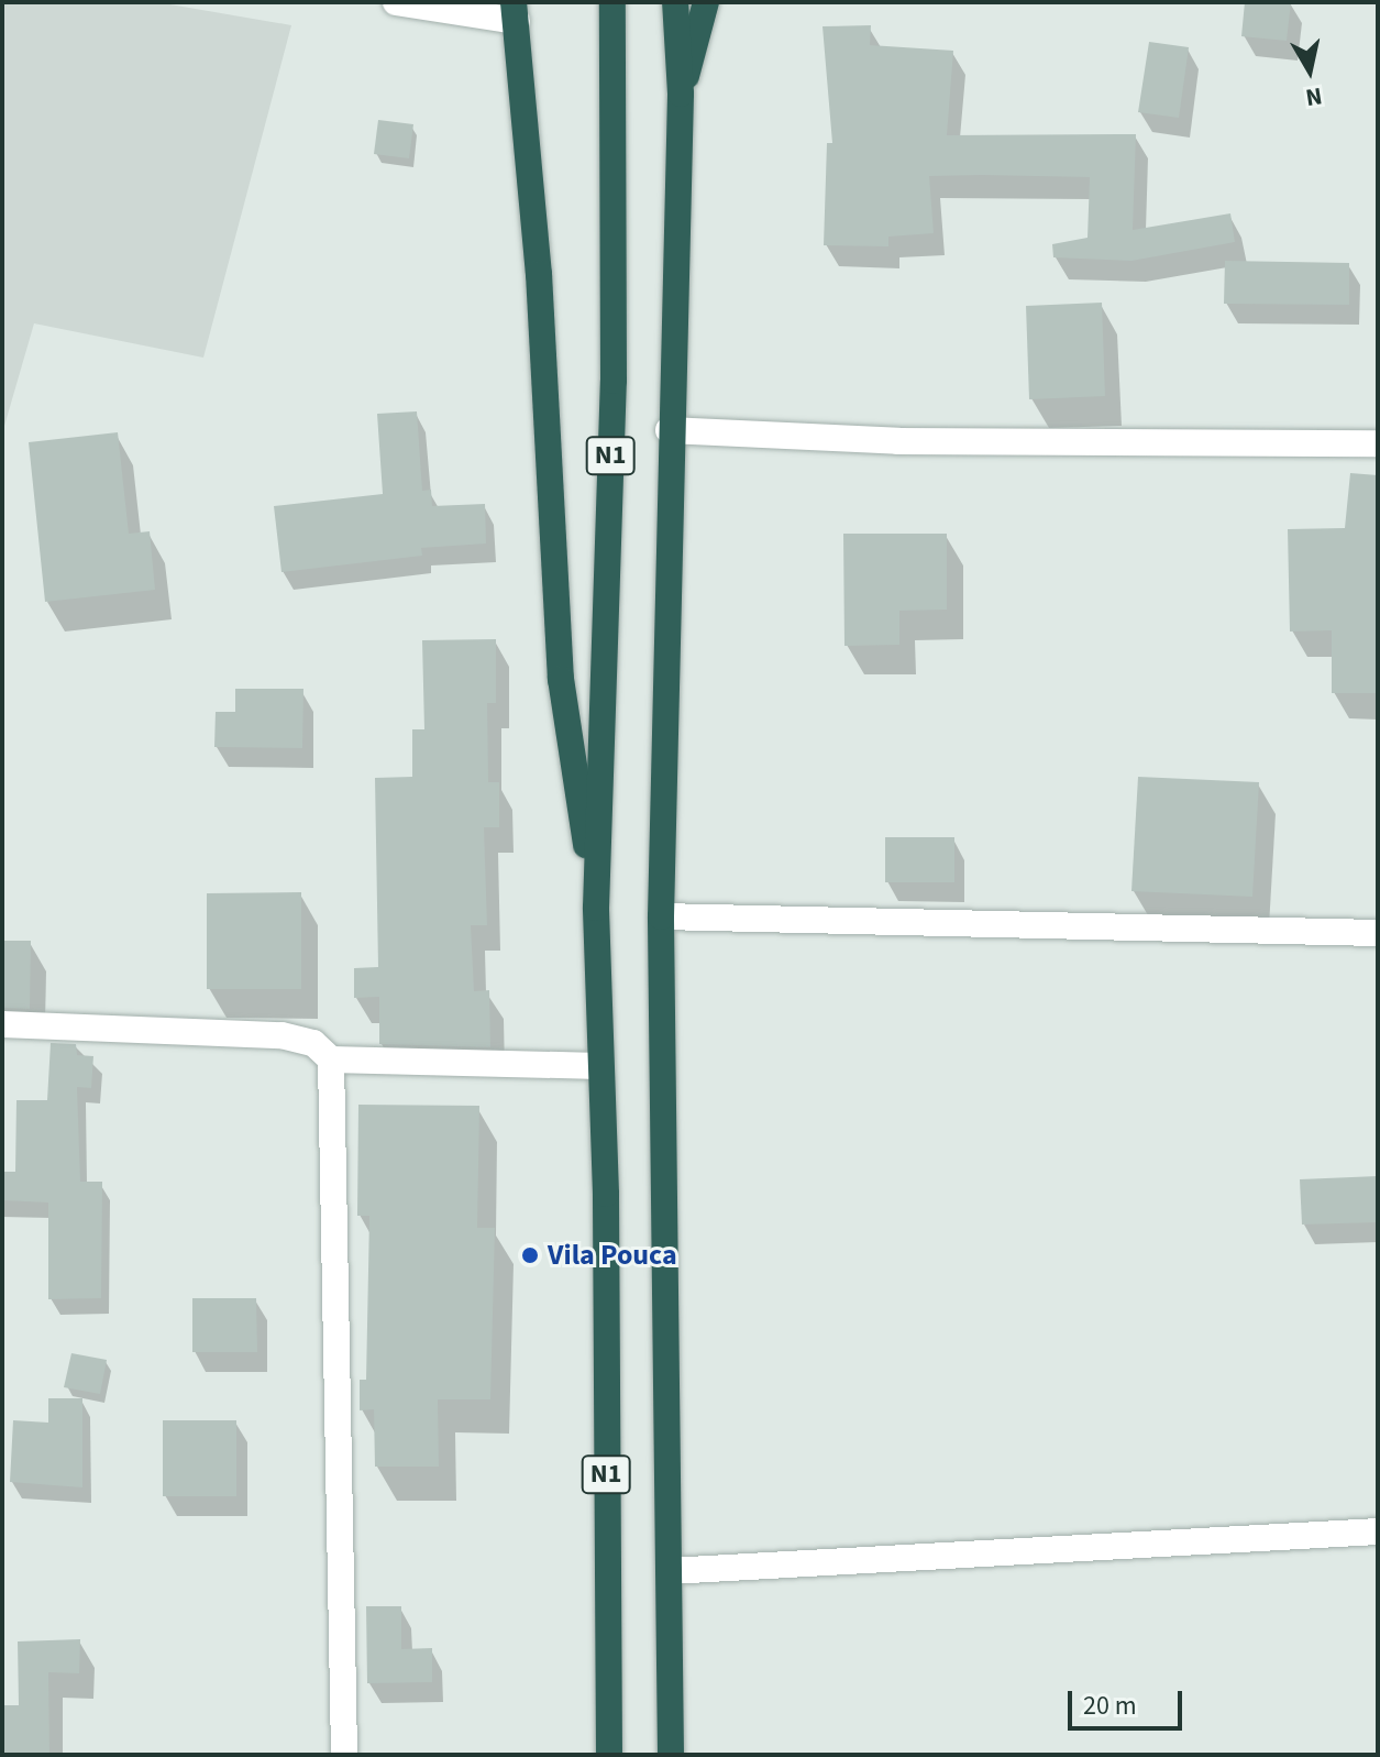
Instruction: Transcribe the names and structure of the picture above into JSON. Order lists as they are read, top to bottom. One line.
{"streets":{"highway":["N1"]},"places":["Vila Pouca"],"scale_bar":"20 m","north":"bottom"}
